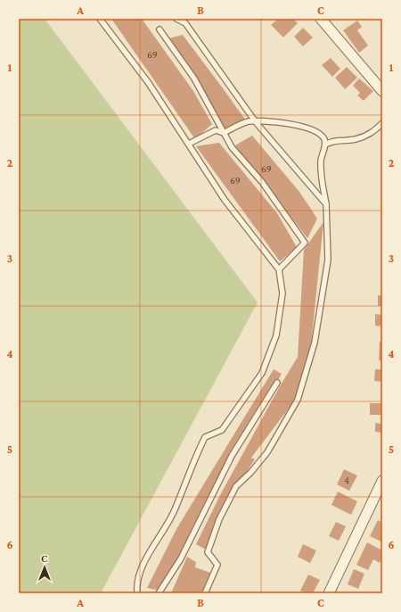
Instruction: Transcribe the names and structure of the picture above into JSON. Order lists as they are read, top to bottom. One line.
{"house_numbers":["69","69","69","4"],"north":"top","grid":{"columns":["A","B","C"],"rows":["1","2","3","4","5","6"]}}
